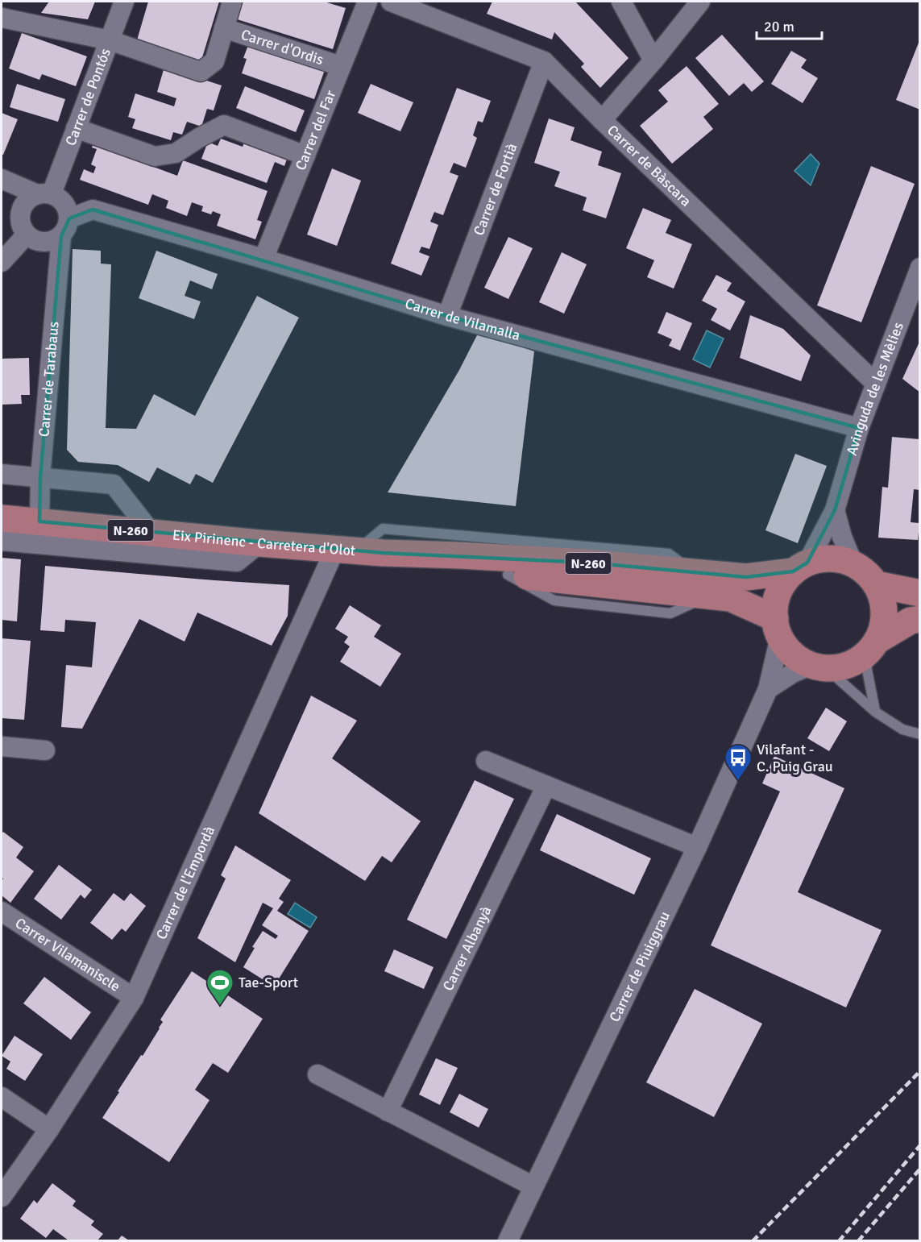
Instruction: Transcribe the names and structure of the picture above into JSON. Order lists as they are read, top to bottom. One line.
{"streets":{"main road":["N-260","Eix Pirinenc - Carretera d'Olot"],"street":["Carrer d'Ordis","Carrer de Pontós","Carrer del Far","Carrer de Bàscara","Carrer de Fortià","Carrer de Vilamalla","Carrer de Tarabaus","Avinguda de les Mèlies","Carrer de l'Empordà","Carrer Albanyà","Carrer Vilamaniscle","Carrer de Piuiggrau"]},"crossings":[["Carrer d'Ordis","Carrer de Pontós"],["Carrer d'Ordis","Carrer del Far"],["Carrer de Pontós","Carrer de Vilamalla"],["Carrer de Pontós","Carrer de Tarabaus"],["Carrer del Far","Carrer de Vilamalla"],["Carrer de Bàscara","Carrer de Fortià"],["Carrer de Bàscara","Avinguda de les Mèlies"],["Carrer de Fortià","Carrer de Vilamalla"],["Carrer de Vilamalla","Carrer de Tarabaus"],["Carrer de Vilamalla","Avinguda de les Mèlies"],["Carrer de Tarabaus","Eix Pirinenc - Carretera d'Olot"],["Avinguda de les Mèlies","N-260"],["Avinguda de les Mèlies","Eix Pirinenc - Carretera d'Olot"],["Avinguda de les Mèlies","Carrer de Piuiggrau"],["N-260","Eix Pirinenc - Carretera d'Olot"],["N-260","Carrer de Piuiggrau"],["Eix Pirinenc - Carretera d'Olot","Carrer de l'Empordà"],["Eix Pirinenc - Carretera d'Olot","Carrer de Piuiggrau"],["Carrer de l'Empordà","Carrer Vilamaniscle"]],"places":{"bus stop":["Vilafant - C. Puig Grau"],"sports":["Tae-Sport"]},"scale_bar":"20 m"}
